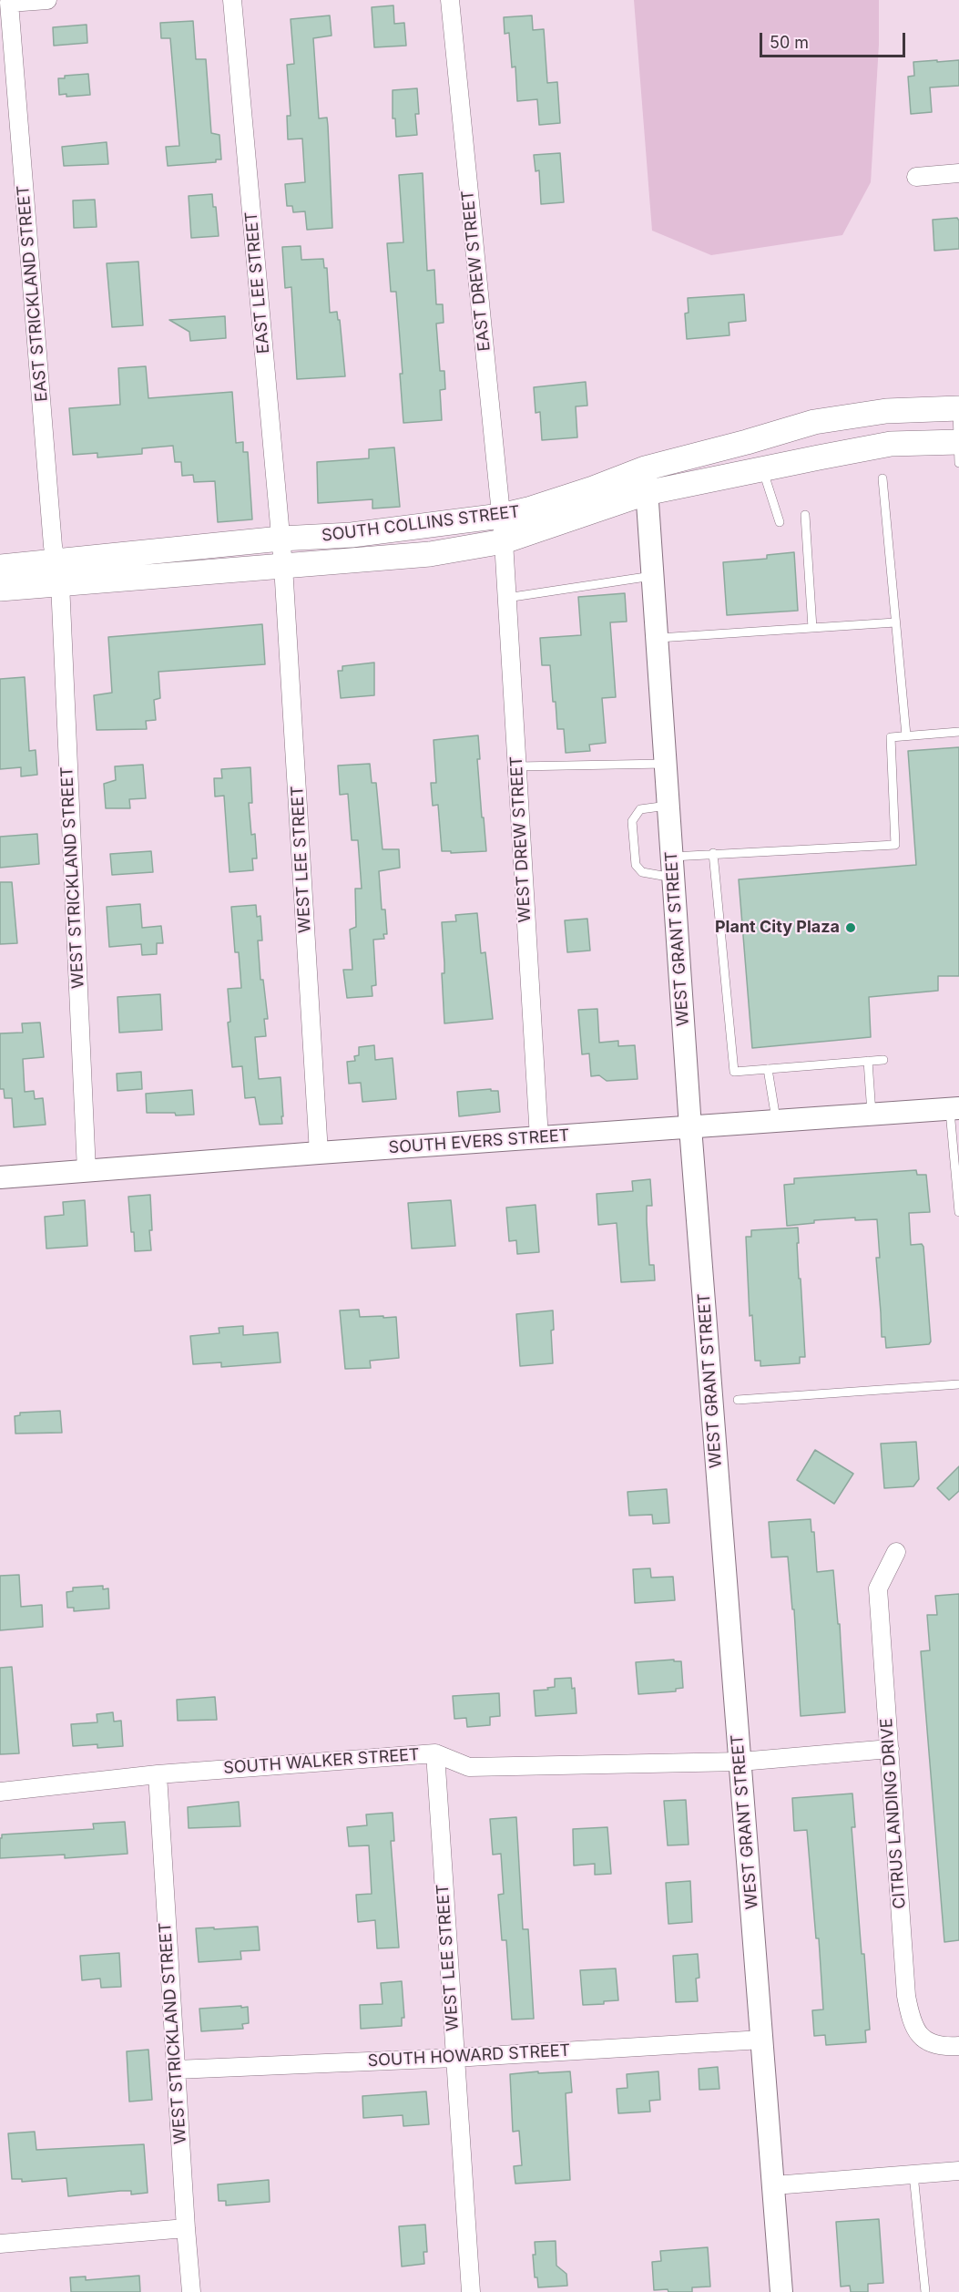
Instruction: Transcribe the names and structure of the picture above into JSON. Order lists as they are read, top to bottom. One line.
{"streets":{"main road":["SOUTH COLLINS STREET"],"street":["EAST DREW STREET","EAST LEE STREET","EAST STRICKLAND STREET","WEST DREW STREET","WEST LEE STREET","WEST STRICKLAND STREET","WEST GRANT STREET","SOUTH EVERS STREET","SOUTH WALKER STREET","CITRUS LANDING DRIVE","SOUTH HOWARD STREET"]},"crossings":[["EAST DREW STREET","SOUTH COLLINS STREET"],["EAST DREW STREET","WEST DREW STREET"],["EAST LEE STREET","SOUTH COLLINS STREET"],["EAST LEE STREET","WEST LEE STREET"],["EAST STRICKLAND STREET","SOUTH COLLINS STREET"],["EAST STRICKLAND STREET","WEST STRICKLAND STREET"],["SOUTH COLLINS STREET","WEST DREW STREET"],["SOUTH COLLINS STREET","WEST LEE STREET"],["SOUTH COLLINS STREET","WEST STRICKLAND STREET"],["SOUTH COLLINS STREET","WEST GRANT STREET"],["WEST DREW STREET","SOUTH EVERS STREET"],["WEST LEE STREET","SOUTH EVERS STREET"],["WEST LEE STREET","SOUTH WALKER STREET"],["WEST LEE STREET","SOUTH HOWARD STREET"],["WEST STRICKLAND STREET","SOUTH EVERS STREET"],["WEST STRICKLAND STREET","SOUTH WALKER STREET"],["WEST STRICKLAND STREET","SOUTH HOWARD STREET"],["WEST GRANT STREET","SOUTH EVERS STREET"],["WEST GRANT STREET","SOUTH WALKER STREET"],["WEST GRANT STREET","SOUTH HOWARD STREET"],["SOUTH WALKER STREET","CITRUS LANDING DRIVE"]],"places":["Plant City Plaza"],"scale_bar":"50 m"}
